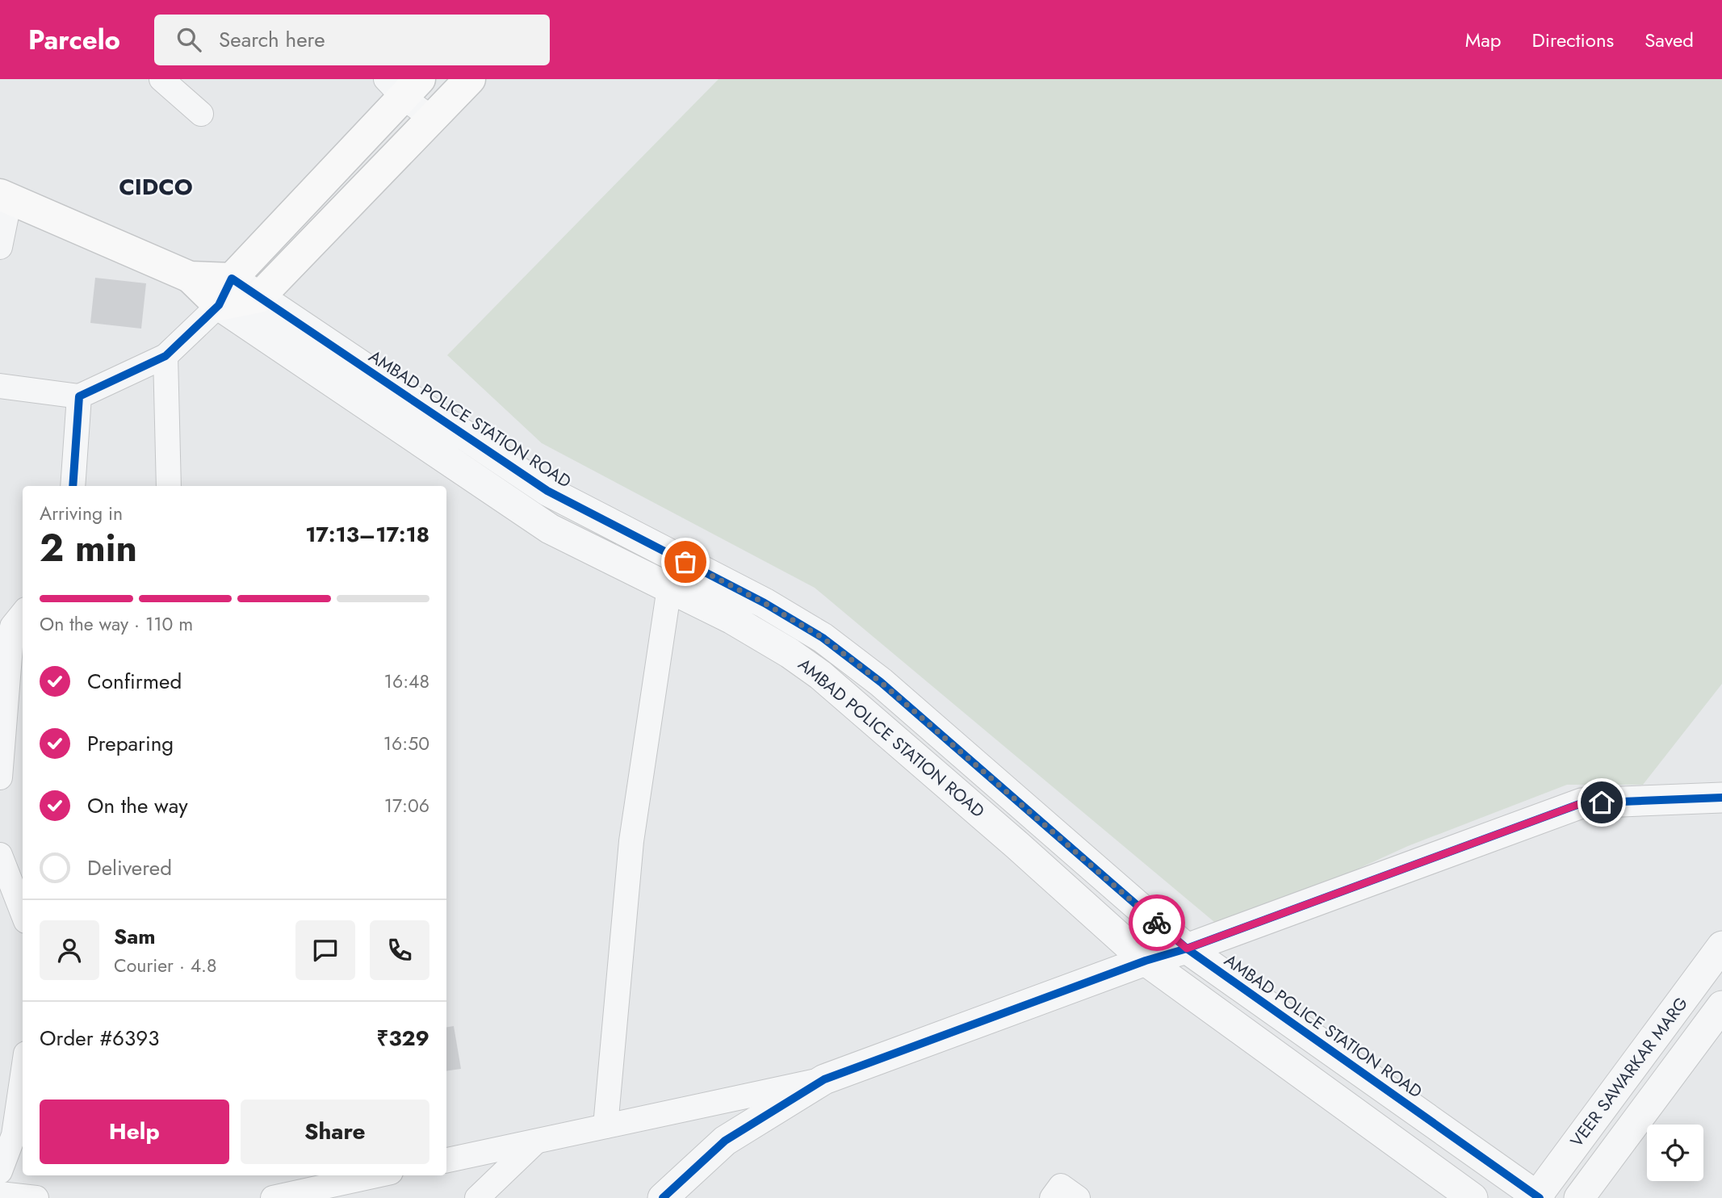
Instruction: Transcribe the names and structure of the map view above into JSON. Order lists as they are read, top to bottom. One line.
{"streets":{"main road":["AMBAD POLICE STATION ROAD"],"street":["VEER SAWARKAR MARG"]},"crossings":[["AMBAD POLICE STATION ROAD","VEER SAWARKAR MARG"]],"districts":["CIDCO"],"page":{"header":"Parcelo","search":"Search here","nav":["Map","Directions","Saved"],"heading":["2 min","Arriving in","17:13–17:18"],"panel":["Sam","Courier · 4.8","Order #6393","₹329"],"bar":"On the way · 110 m","list":[["Confirmed","16:48"],["Preparing","16:50"],["On the way","17:06"],"Delivered"],"buttons":["Help","Share"]}}
